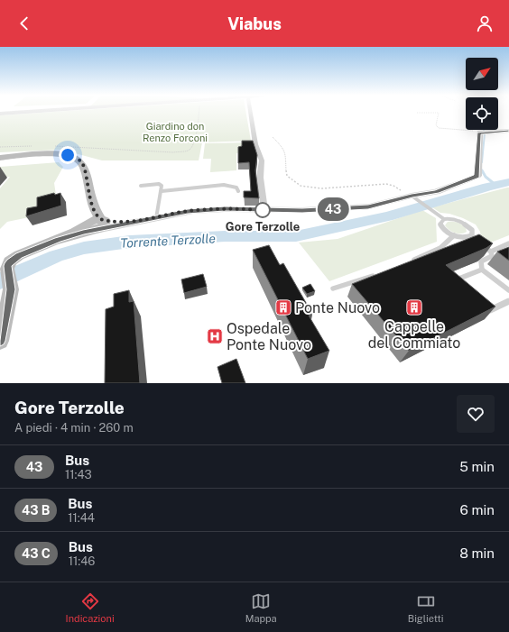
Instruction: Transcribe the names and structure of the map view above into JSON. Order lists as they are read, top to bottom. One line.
{"water":["Torrente Terzolle"],"parks":["Giardino don Renzo Forconi"],"places":{"other":["Gore Terzolle"],"building":["Ponte Nuovo","Cappelle del Commiato"],"hospital":["Ospedale Ponte Nuovo"]},"lines":["bus line 43"],"north":"top right","page":{"header":"Viabus","on_map":"43","heading":["Gore Terzolle","A piedi · 4 min · 260 m"],"list":[{"mark":"43","name":"Bus","note":"11:43","value":"5 min"},{"mark":"43 B","name":"Bus","note":"11:44","value":"6 min"},{"mark":"43 C","name":"Bus","note":"11:46","value":"8 min"}],"tabs":["Indicazioni","Mappa","Biglietti"]}}
